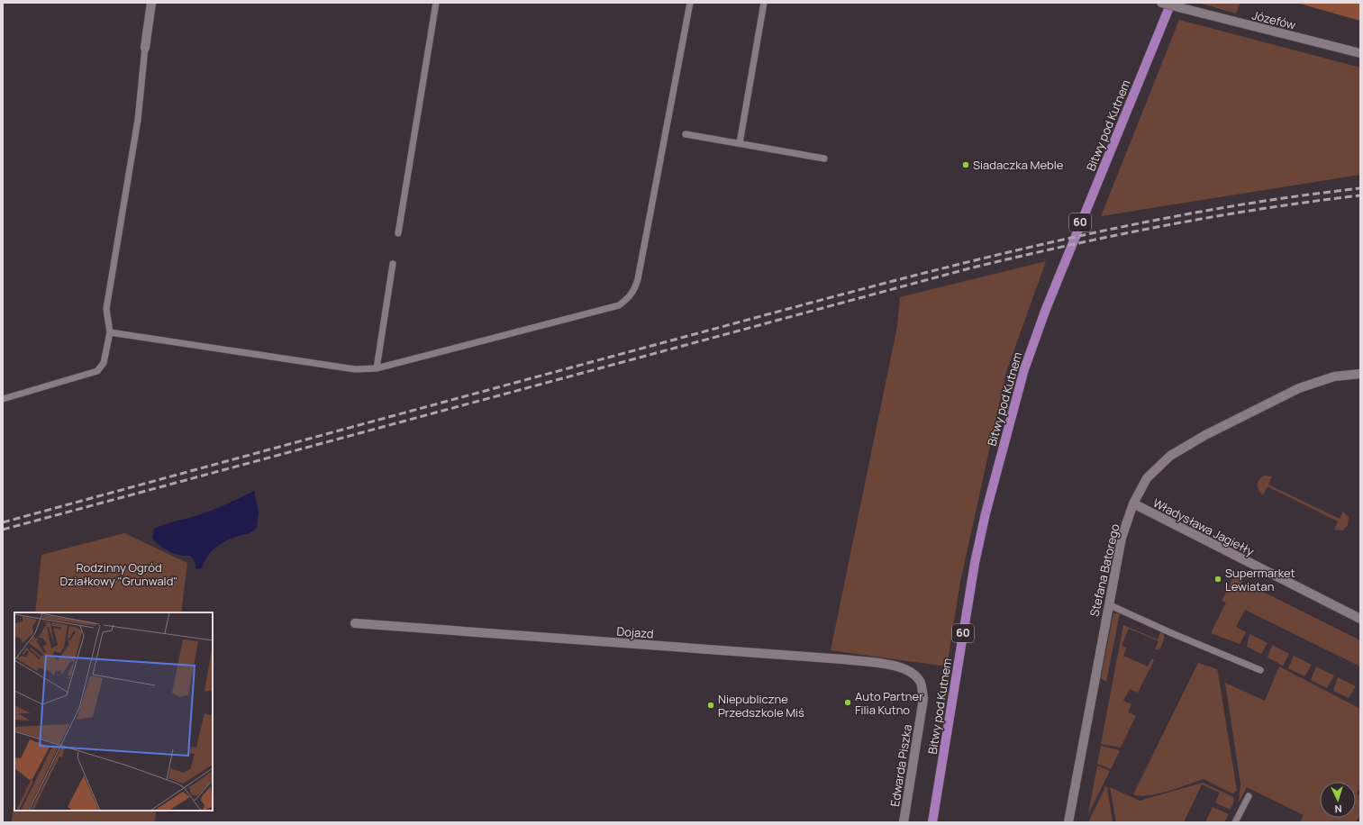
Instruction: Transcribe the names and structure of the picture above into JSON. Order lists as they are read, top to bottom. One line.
{"streets":{"main road":["Bitwy pod Kutnem","60"],"street":["Józefów","Władysława Jagiełły","Stefana Batorego","Dojazd","Edwarda Piszka"]},"crossings":[["Władysława Jagiełły","Stefana Batorego"],["Dojazd","Edwarda Piszka"]],"parks":["Rodzinny Ogród Działkowy \"Grunwald\""],"places":["Siadaczka Meble","Supermarket Lewiatan","Auto Partner Filia Kutno","Niepubliczne Przedszkole Miś"],"north":"bottom"}
